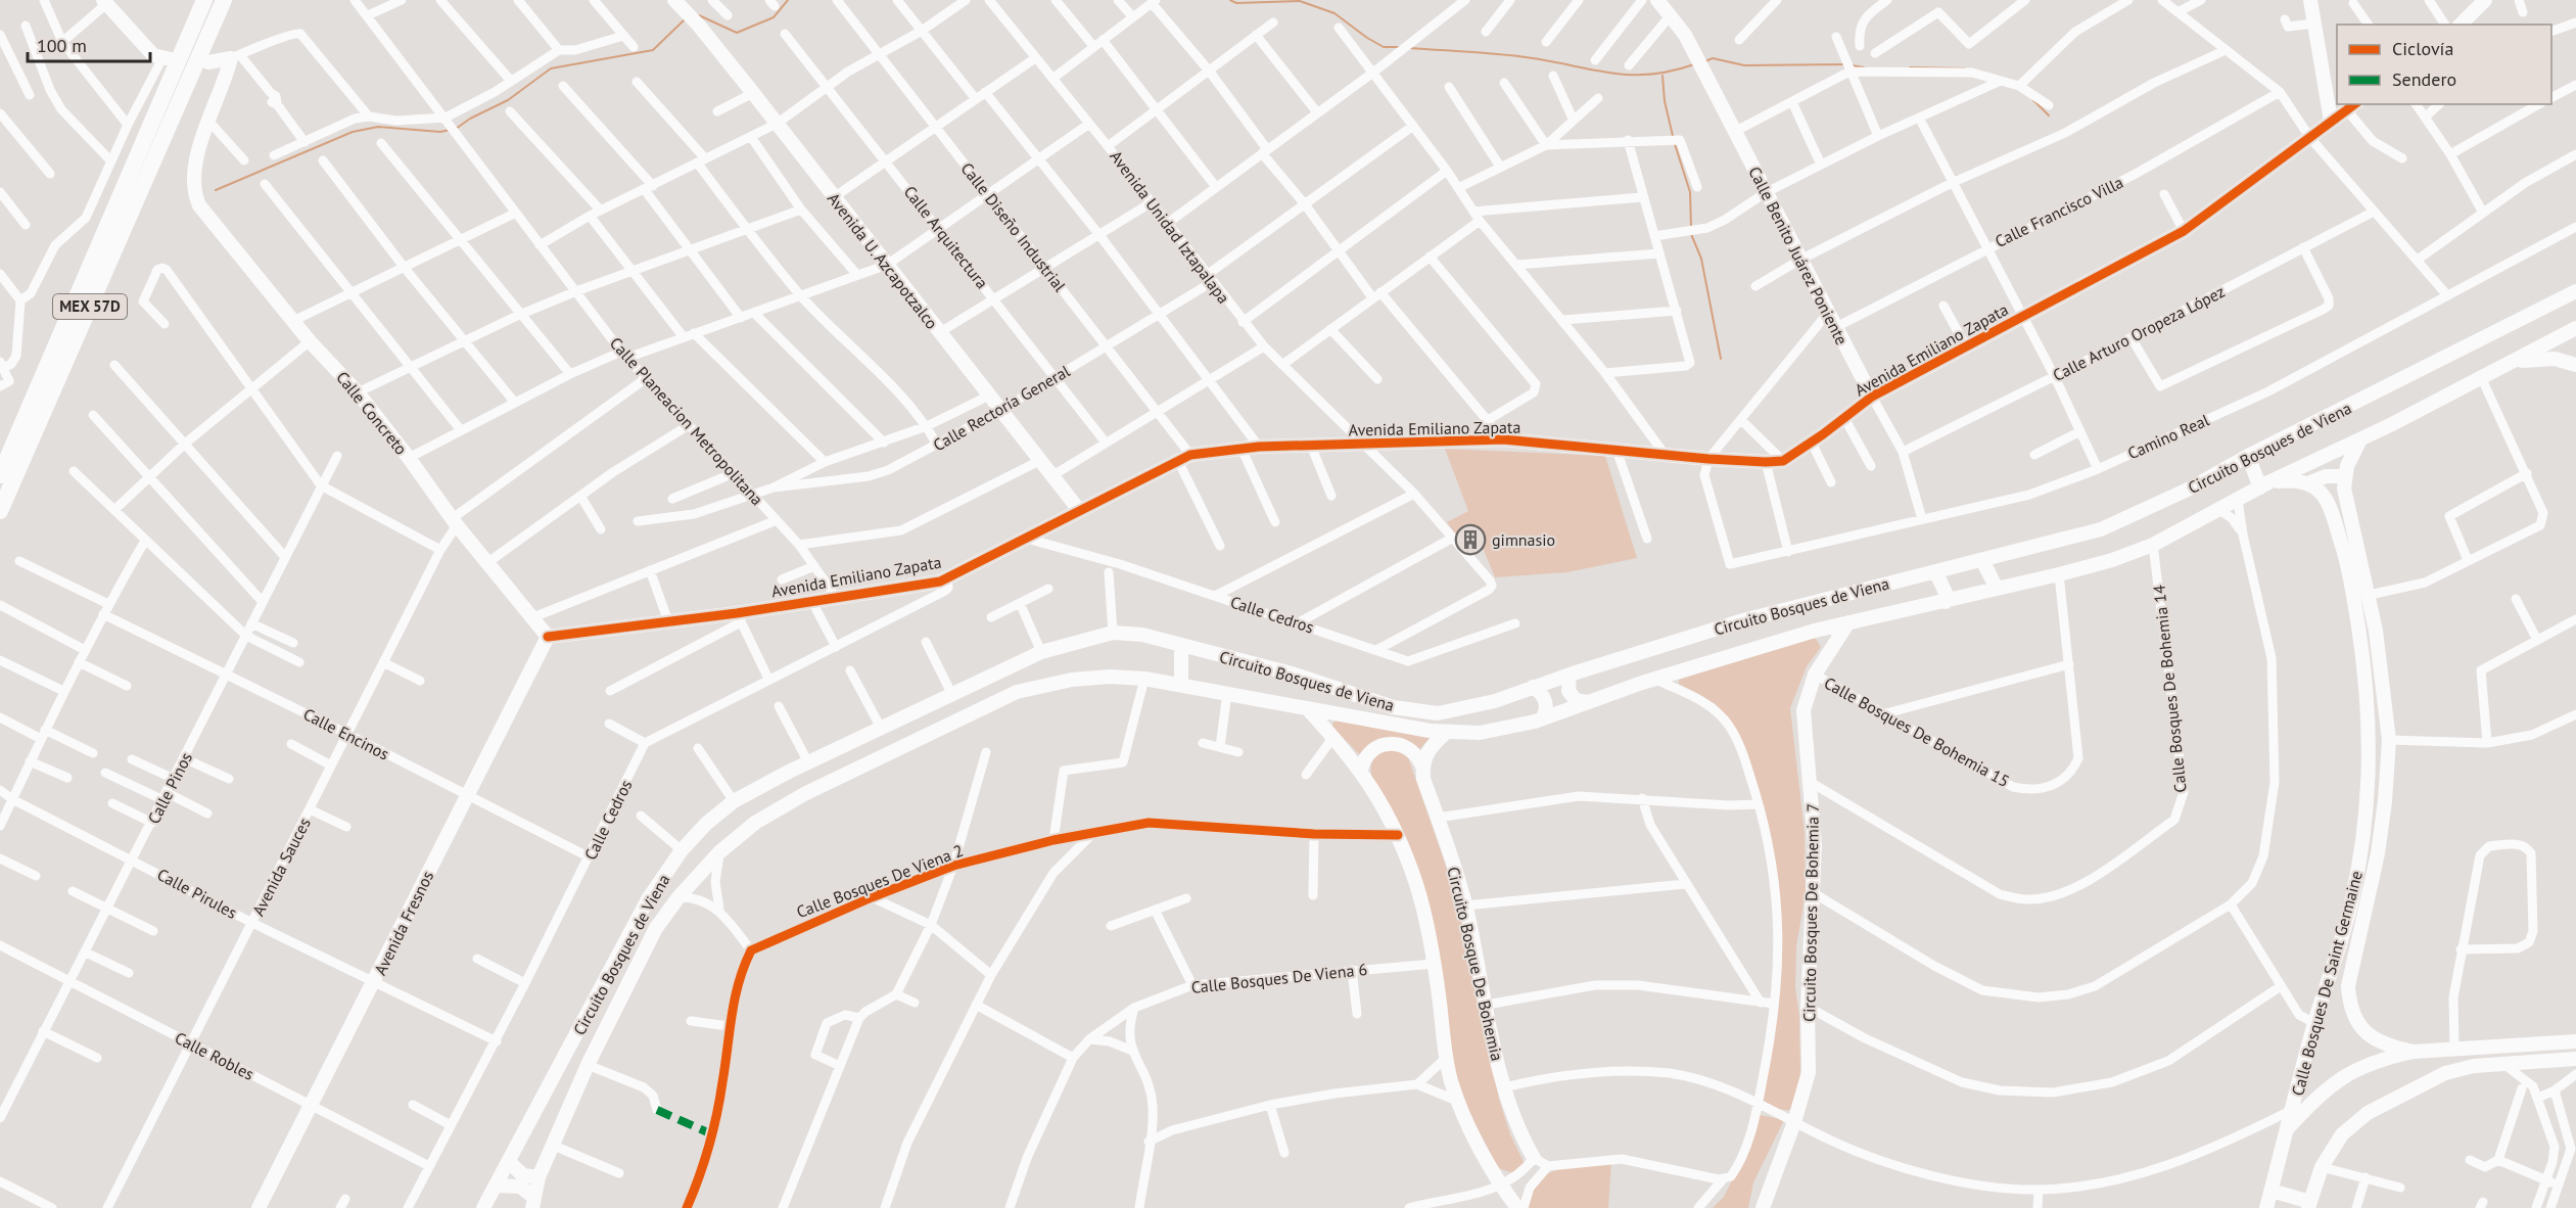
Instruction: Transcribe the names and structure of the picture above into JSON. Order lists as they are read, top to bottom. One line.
{"streets":{"highway":["MEX 57D"],"street":["Calle Francisco Villa","Calle Diseño Industrial","Avenida Unidad Iztapalapa","Calle Arquitectura","Calle Benito Juárez Poniente","Avenida U. Azcapotzalco","Calle Arturo Oropeza López","Avenida Emiliano Zapata","Calle Rectoría General","Calle Concreto","Calle Planeacion Metropolitana","Camino Real","Circuito Bosques de Viena","Calle Cedros","Calle Bosques De Bohemia 14","Calle Bosques De Bohemia 15","Calle Encinos","Calle Pinos","Avenida Sauces","Calle Bosques De Viena 2","Calle Pirules","Circuito Bosques De Bohemia 7","Avenida Fresnos","Circuito Bosque De Bohemia","Calle Bosques De Viena 6","Calle Bosques De Saint Germaine","Calle Robles"]},"crossings":[["Calle Francisco Villa","Calle Benito Juárez Poniente"],["Calle Diseño Industrial","Avenida Emiliano Zapata"],["Calle Diseño Industrial","Calle Rectoría General"],["Avenida Unidad Iztapalapa","Avenida Emiliano Zapata"],["Avenida Unidad Iztapalapa","Calle Rectoría General"],["Avenida Unidad Iztapalapa","Calle Cedros"],["Calle Arquitectura","Calle Rectoría General"],["Calle Benito Juárez Poniente","Calle Arturo Oropeza López"],["Calle Benito Juárez Poniente","Avenida Emiliano Zapata"],["Calle Benito Juárez Poniente","Camino Real"],["Avenida U. Azcapotzalco","Avenida Emiliano Zapata"],["Avenida U. Azcapotzalco","Calle Rectoría General"],["Avenida Emiliano Zapata","Calle Concreto"],["Avenida Emiliano Zapata","Calle Planeacion Metropolitana"],["Avenida Emiliano Zapata","Camino Real"],["Avenida Emiliano Zapata","Calle Cedros"],["Avenida Emiliano Zapata","Avenida Fresnos"],["Calle Concreto","Avenida Sauces"],["Calle Concreto","Avenida Fresnos"],["Circuito Bosques de Viena","Calle Bosques De Bohemia 14"],["Circuito Bosques de Viena","Calle Bosques De Bohemia 15"],["Circuito Bosques de Viena","Circuito Bosques De Bohemia 7"],["Circuito Bosques de Viena","Calle Bosques De Saint Germaine"],["Calle Cedros","Calle Encinos"],["Calle Cedros","Calle Pirules"],["Calle Cedros","Calle Robles"],["Calle Bosques De Bohemia 14","Circuito Bosques De Bohemia 7"],["Calle Bosques De Bohemia 15","Circuito Bosques De Bohemia 7"],["Calle Encinos","Calle Pinos"],["Calle Encinos","Avenida Sauces"],["Calle Encinos","Avenida Fresnos"],["Calle Pinos","Calle Pirules"],["Calle Pinos","Calle Robles"],["Avenida Sauces","Calle Pirules"],["Avenida Sauces","Calle Robles"],["Calle Pirules","Avenida Fresnos"],["Avenida Fresnos","Calle Robles"]],"places":{"building":["gimnasio"]},"legend":["Ciclovía","Sendero"],"scale_bar":"100 m"}
